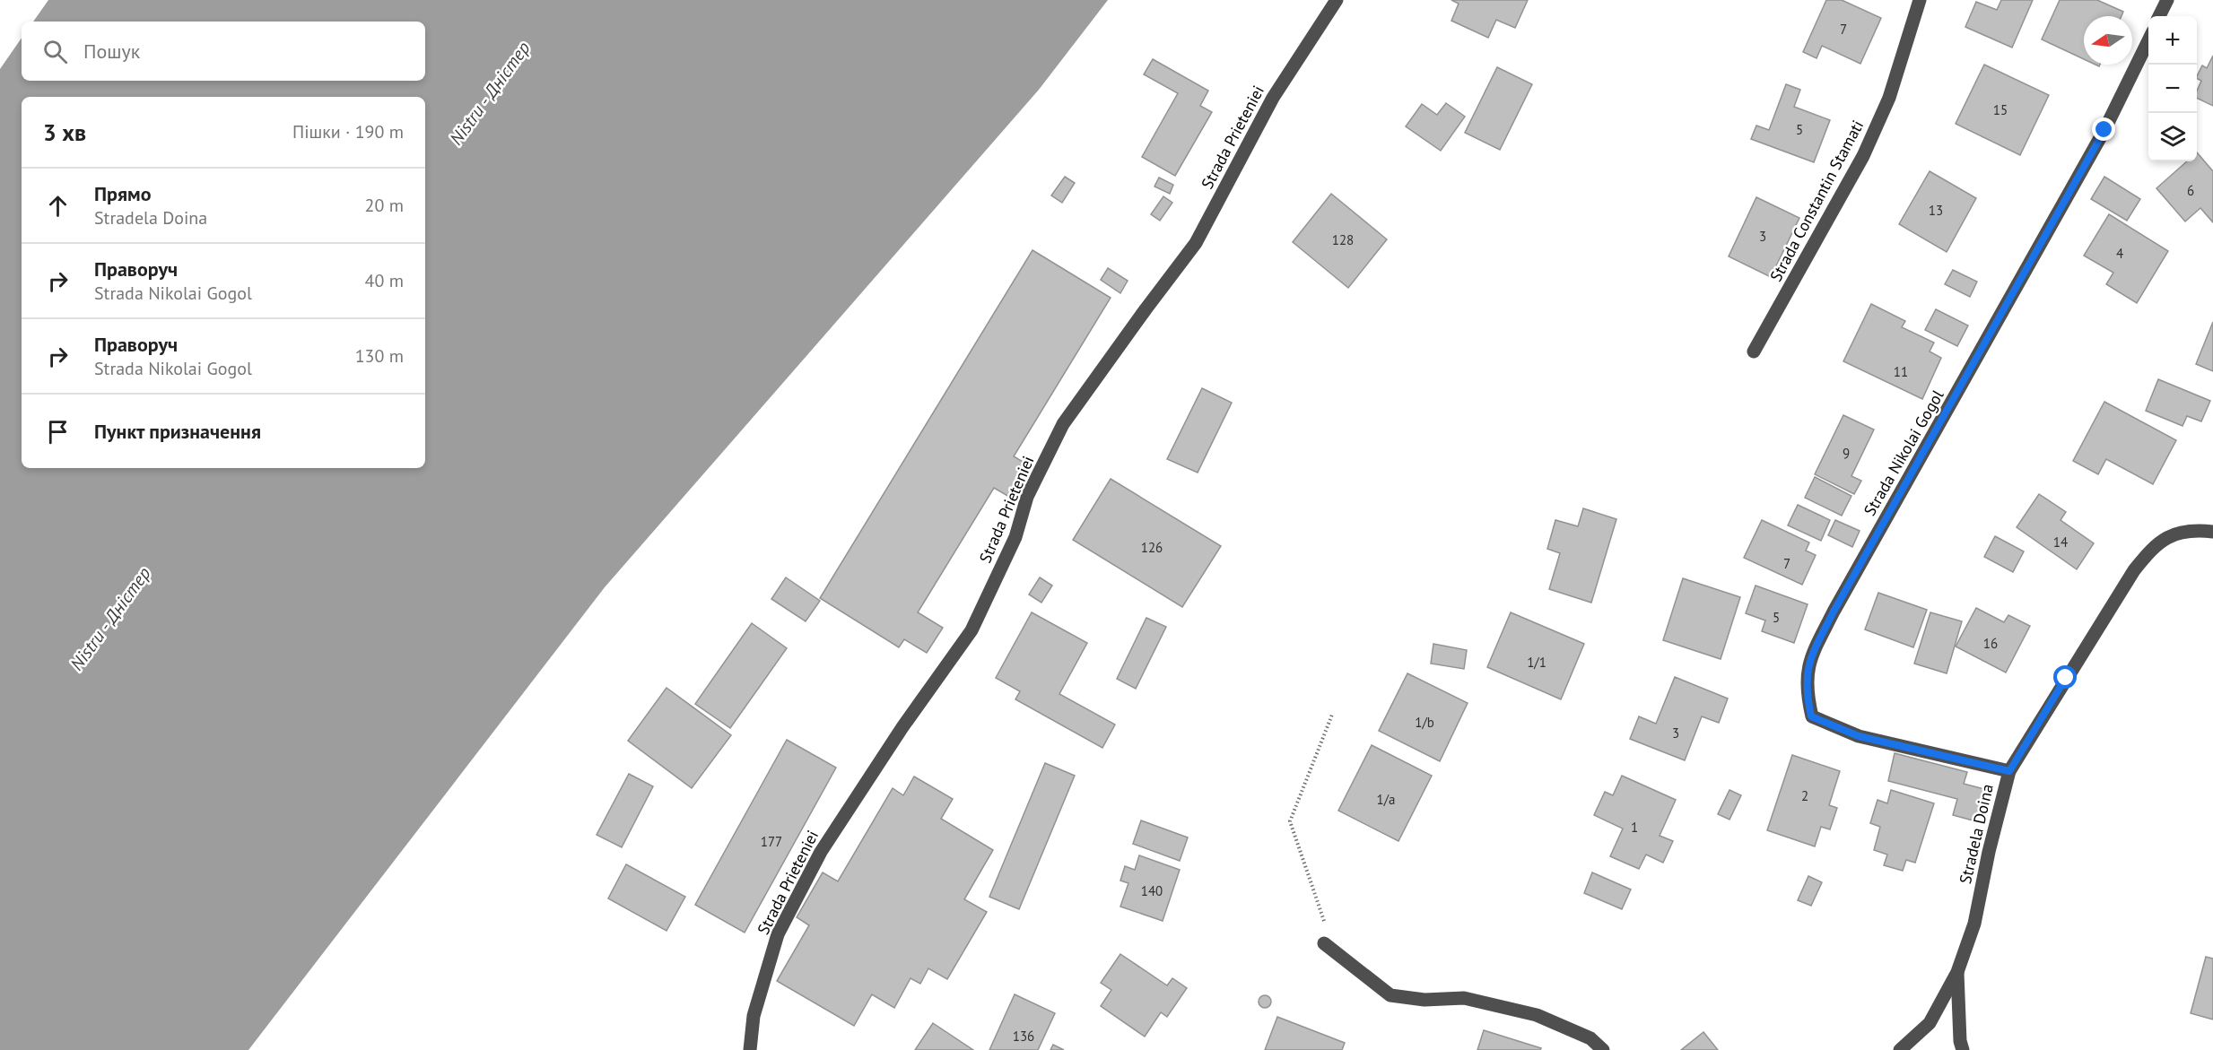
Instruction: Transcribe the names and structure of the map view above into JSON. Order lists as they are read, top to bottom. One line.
{"streets":{"street":["Strada Prieteniei","Strada Constantin Stamati","Strada Nikolai Gogol","Stradela Doina"]},"crossings":[["Strada Nikolai Gogol","Stradela Doina"]],"water":["Nistru - Дністер"],"house_numbers":["7","15","5","6","13","3","128","4","11","9","14","126","7","5","16","1/1","1/b","3","2","1/a","1","177","140","136"],"north":"left","page":{"map_buttons":["+","−"],"search":"Пошук","heading":["3 хв","Пішки · 190 m"],"list":[["Прямо","Stradela Doina","20 m"],["Праворуч","Strada Nikolai Gogol","40 m"],["Праворуч","Strada Nikolai Gogol","130 m"],"Пункт призначення"]}}
